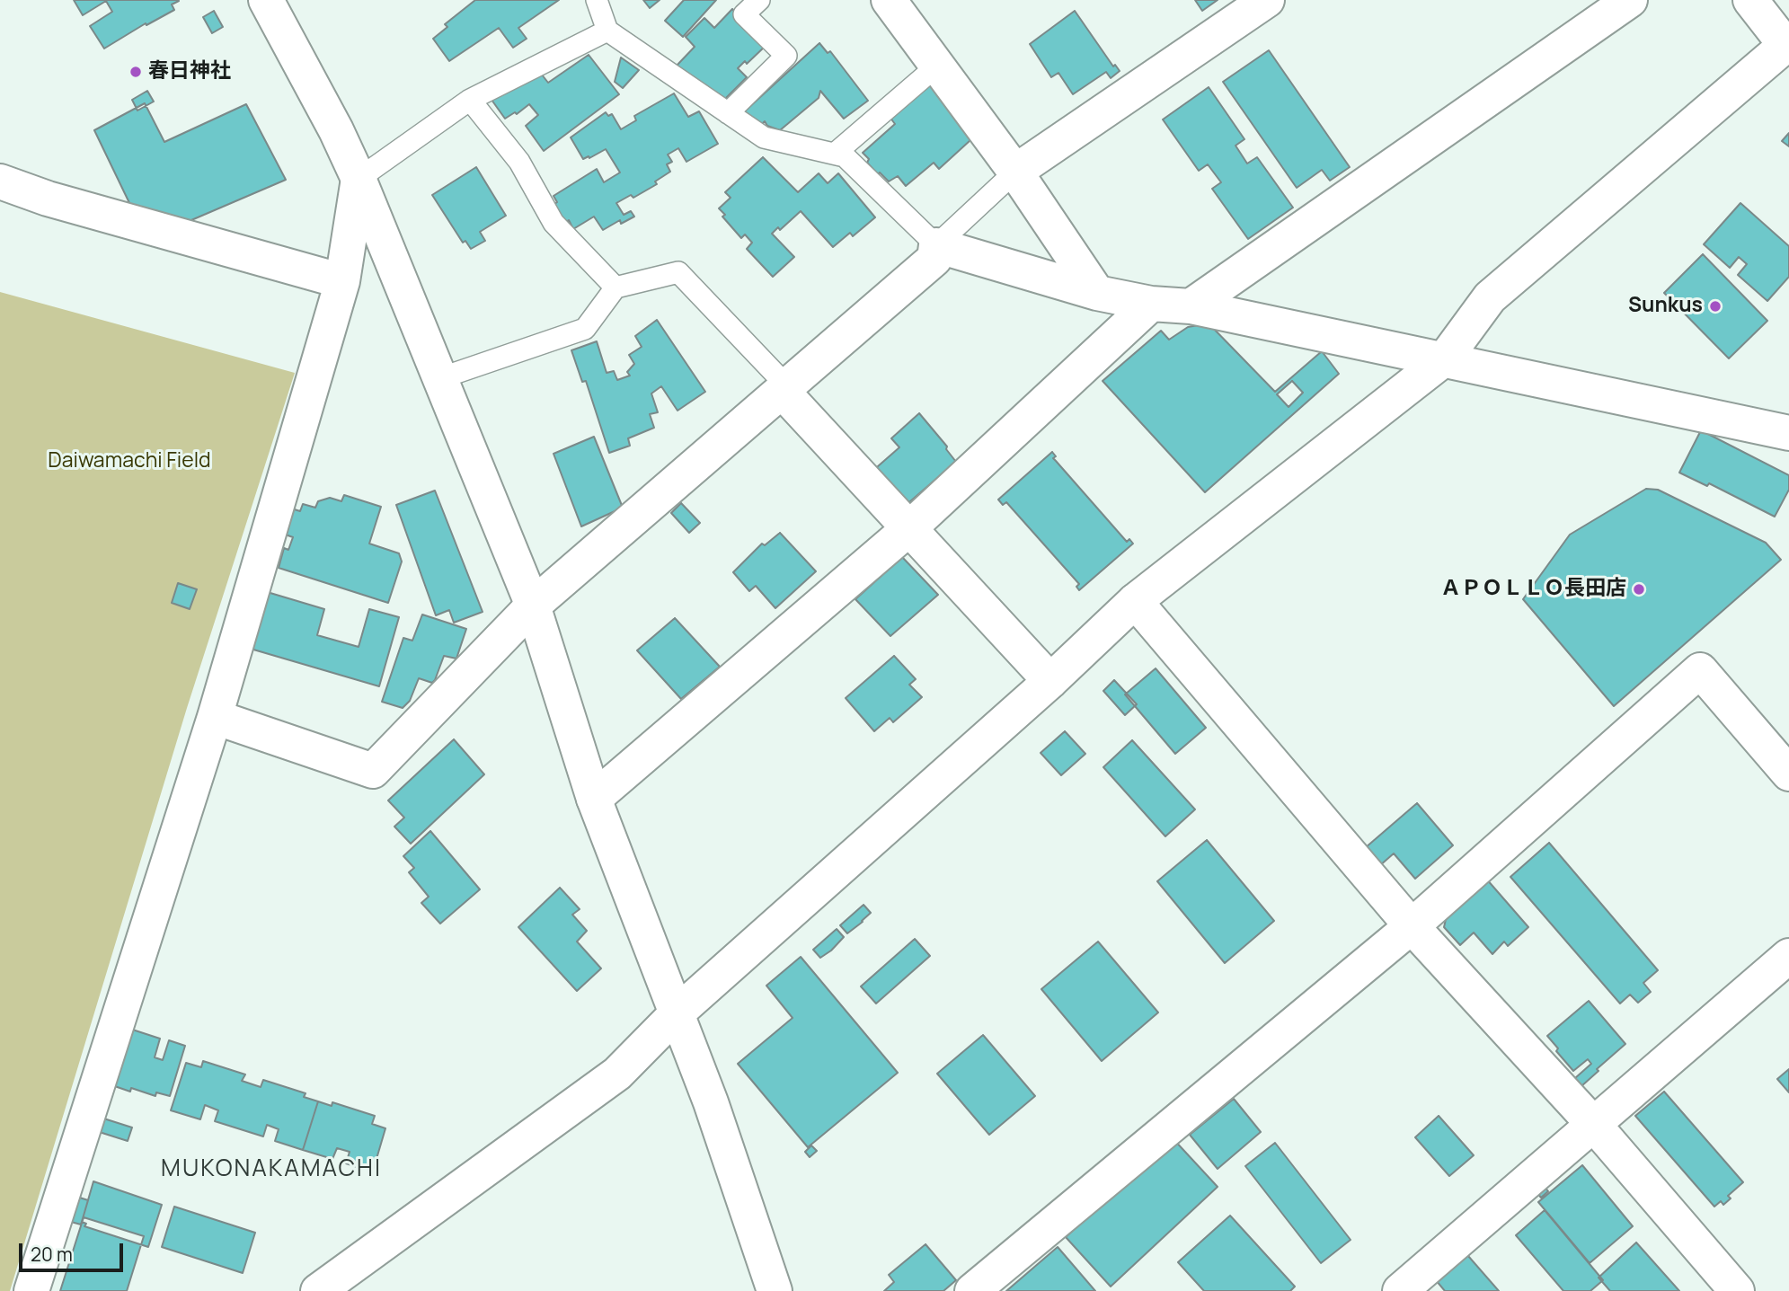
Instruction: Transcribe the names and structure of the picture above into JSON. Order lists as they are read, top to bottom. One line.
{"districts":["MUKONAKAMACHI"],"parks":["Daiwamachi Field"],"places":["春日神社","Sunkus","ＡＰＯＬＬＯ長田店"],"scale_bar":"20 m"}
